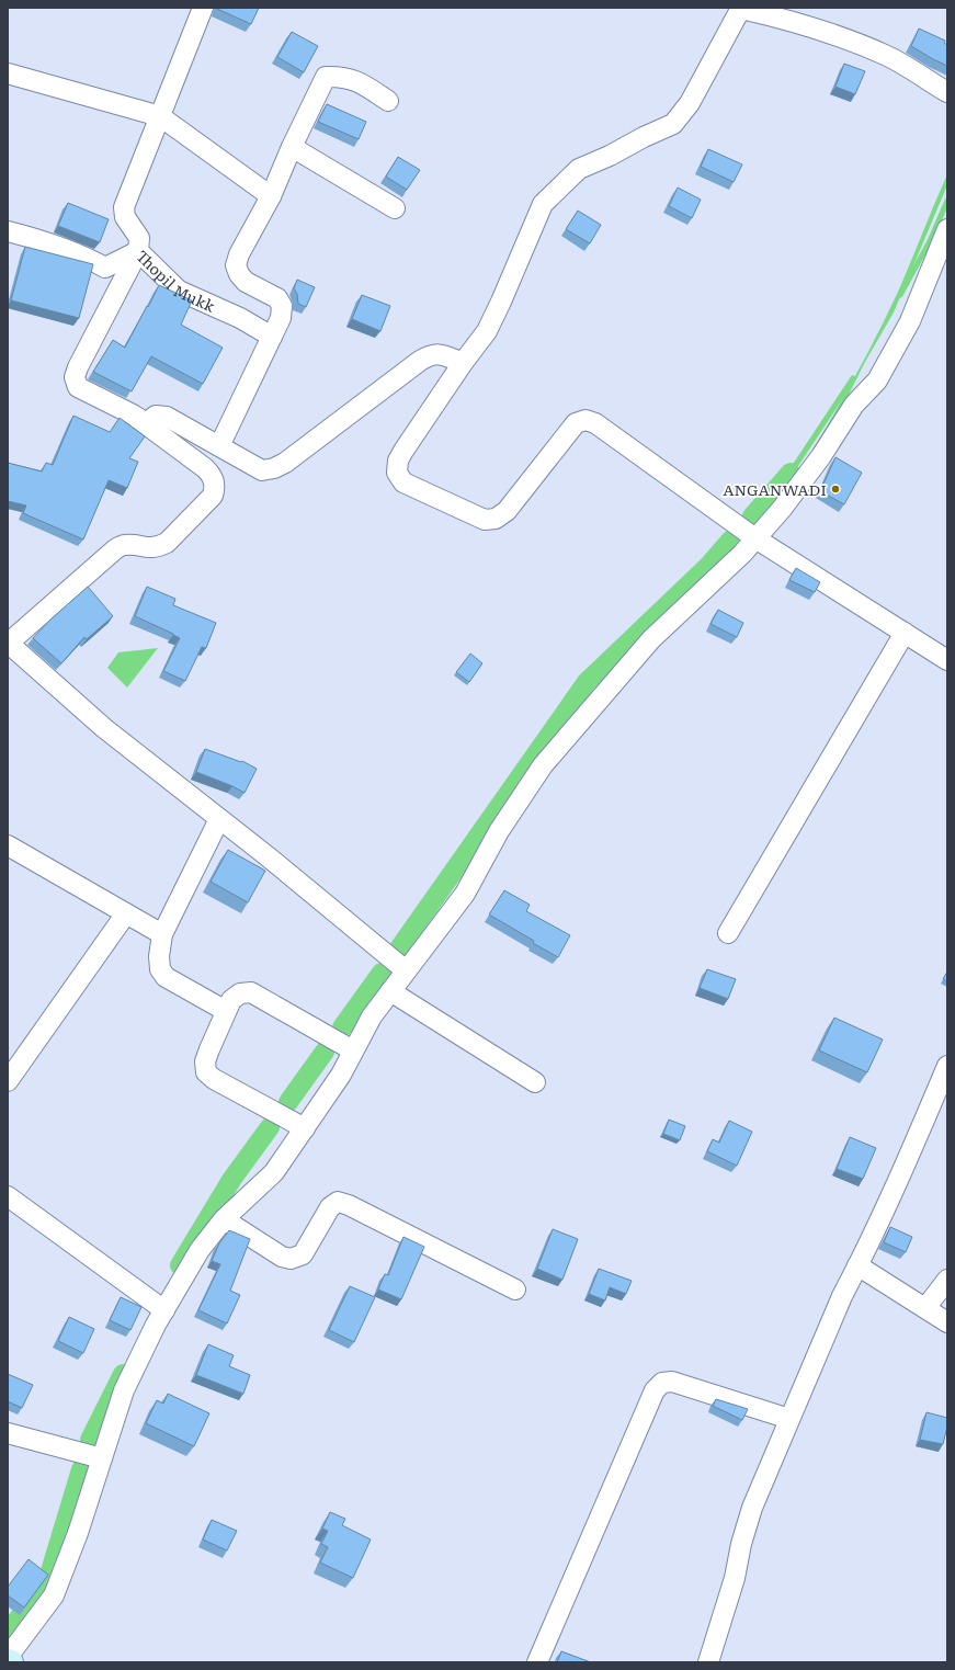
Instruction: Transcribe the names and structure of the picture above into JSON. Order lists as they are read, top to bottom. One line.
{"streets":{"street":["Thopil Mukk"]},"places":["ANGANWADI"]}
